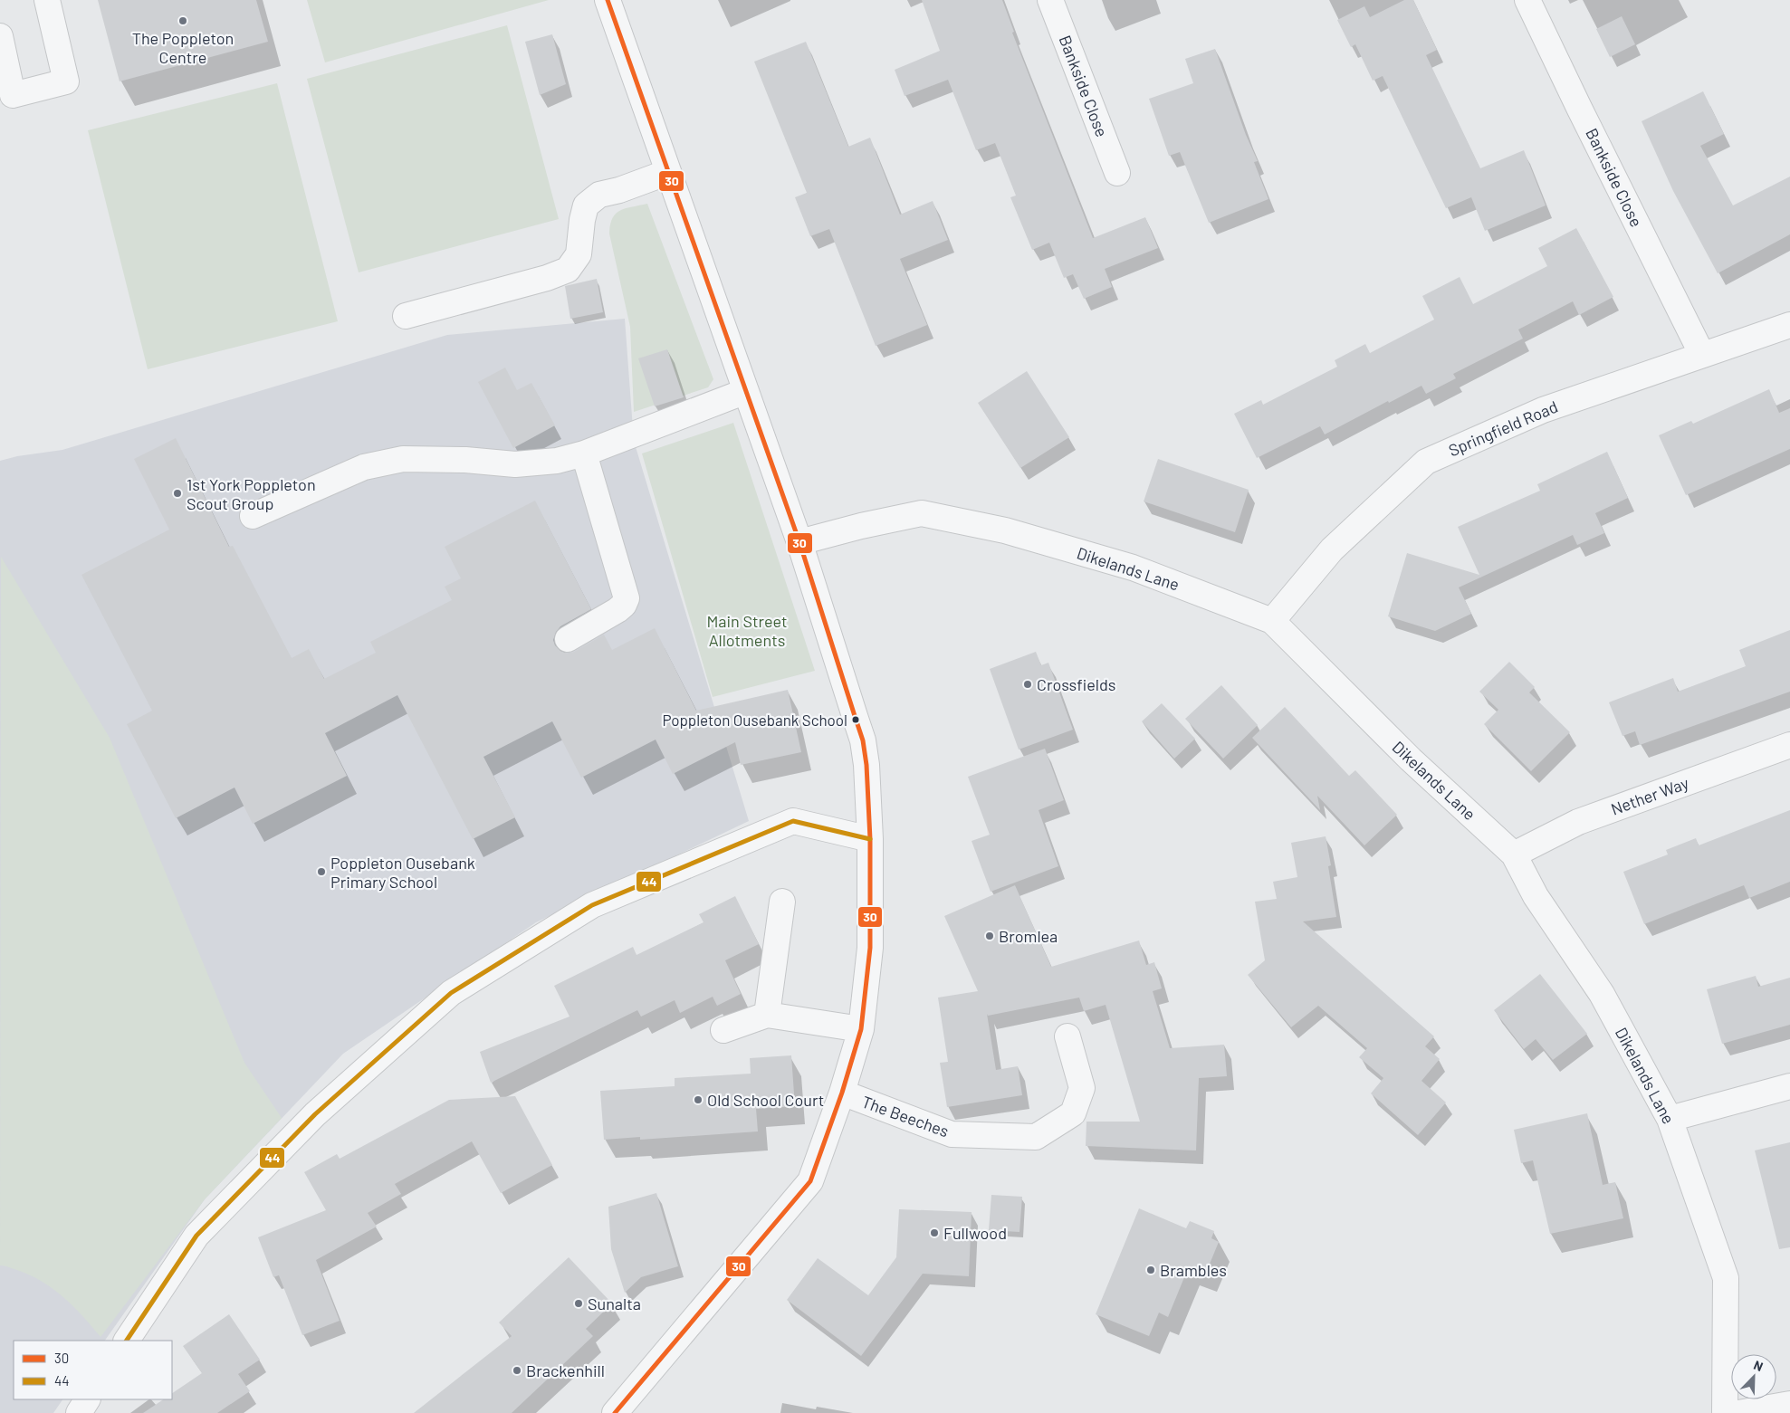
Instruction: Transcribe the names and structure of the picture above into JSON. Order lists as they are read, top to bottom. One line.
{"streets":{"street":["Bankside Close","Springfield Road","Dikelands Lane","Nether Way","The Beeches"]},"crossings":[["Bankside Close","Springfield Road"],["Springfield Road","Dikelands Lane"],["Dikelands Lane","Nether Way"]],"parks":["Main Street Allotments"],"places":["The Poppleton Centre","1st York Poppleton Scout Group","Crossfields","Poppleton Ousebank School","Poppleton Ousebank Primary School","Bromlea","Old School Court","Fullwood","Brambles","Sunalta","Brackenhill"],"lines":["transit line 30","transit line 44"],"legend":["30","44"],"north":"top right"}
